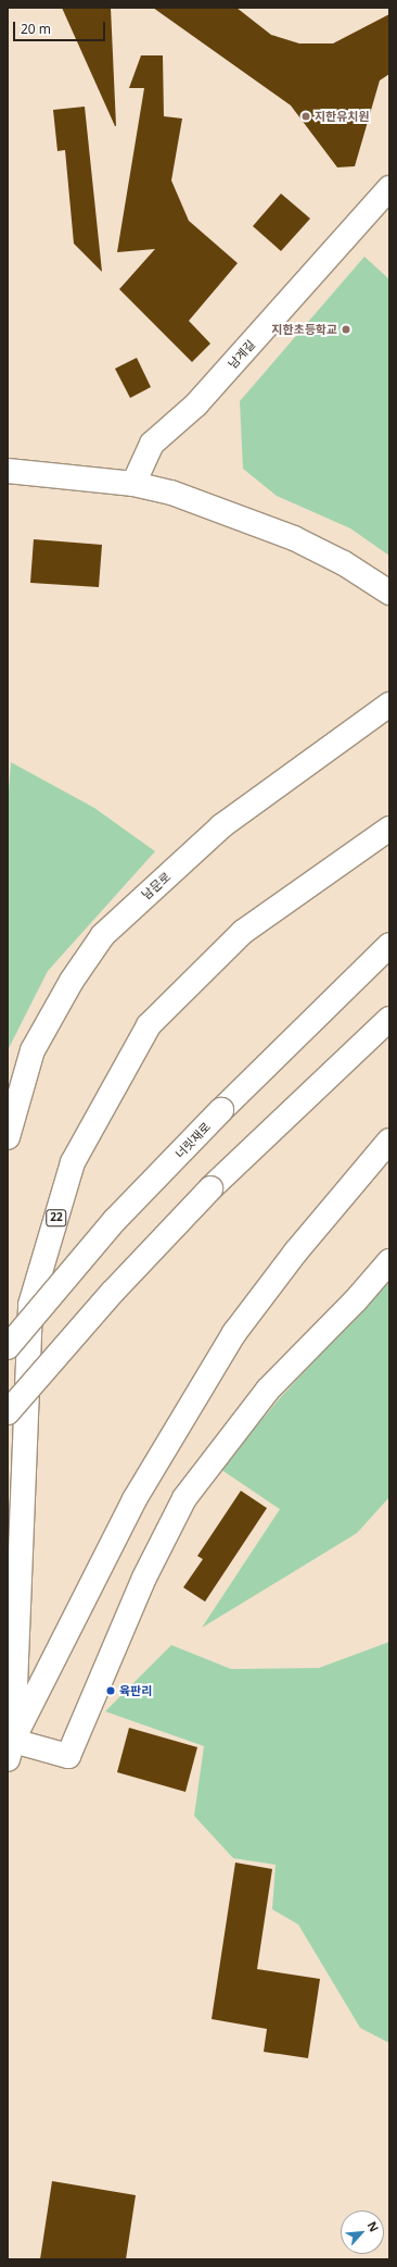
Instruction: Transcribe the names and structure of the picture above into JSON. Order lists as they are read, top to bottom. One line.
{"streets":{"main road":["남계길","남문로","너릿재로","22"]},"places":["지한유치원","지한초등학교","육판리"],"scale_bar":"20 m","north":"top right"}
